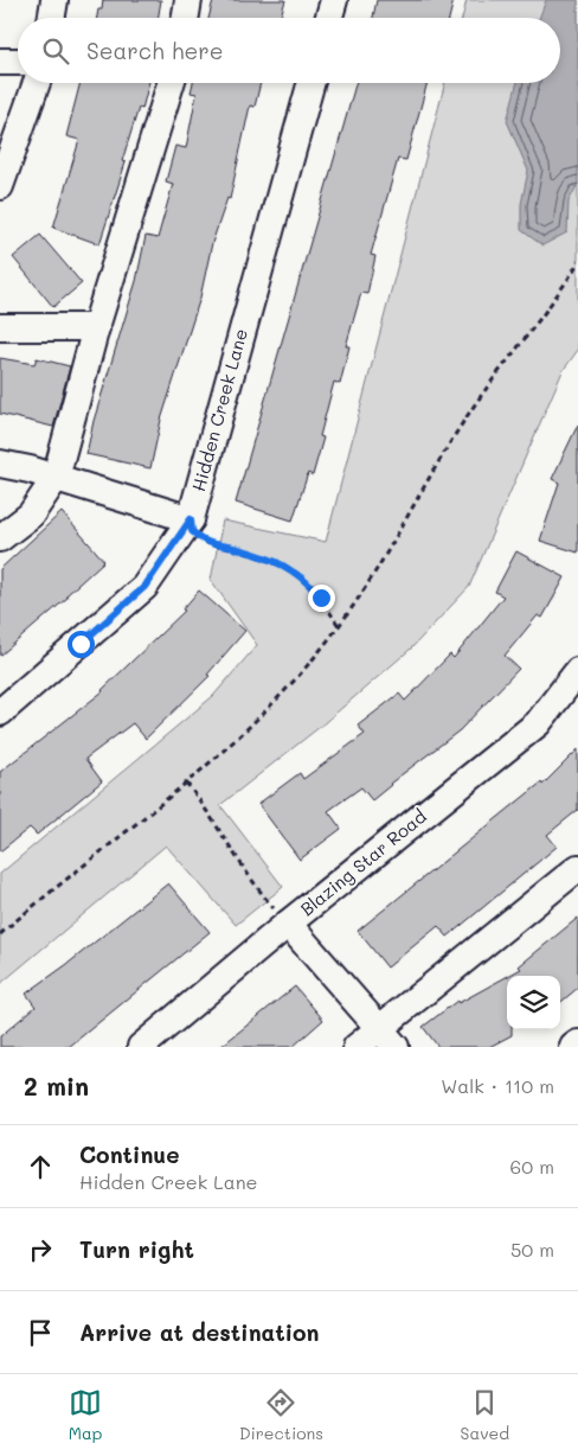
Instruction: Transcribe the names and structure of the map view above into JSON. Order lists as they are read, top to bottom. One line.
{"streets":{"street":["Hidden Creek Lane","Blazing Star Road"]},"page":{"search":"Search here","heading":["2 min","Walk · 110 m"],"list":[["Continue","Hidden Creek Lane","60 m"],["Turn right","50 m"],"Arrive at destination"],"nav":["Map","Directions","Saved"]}}
